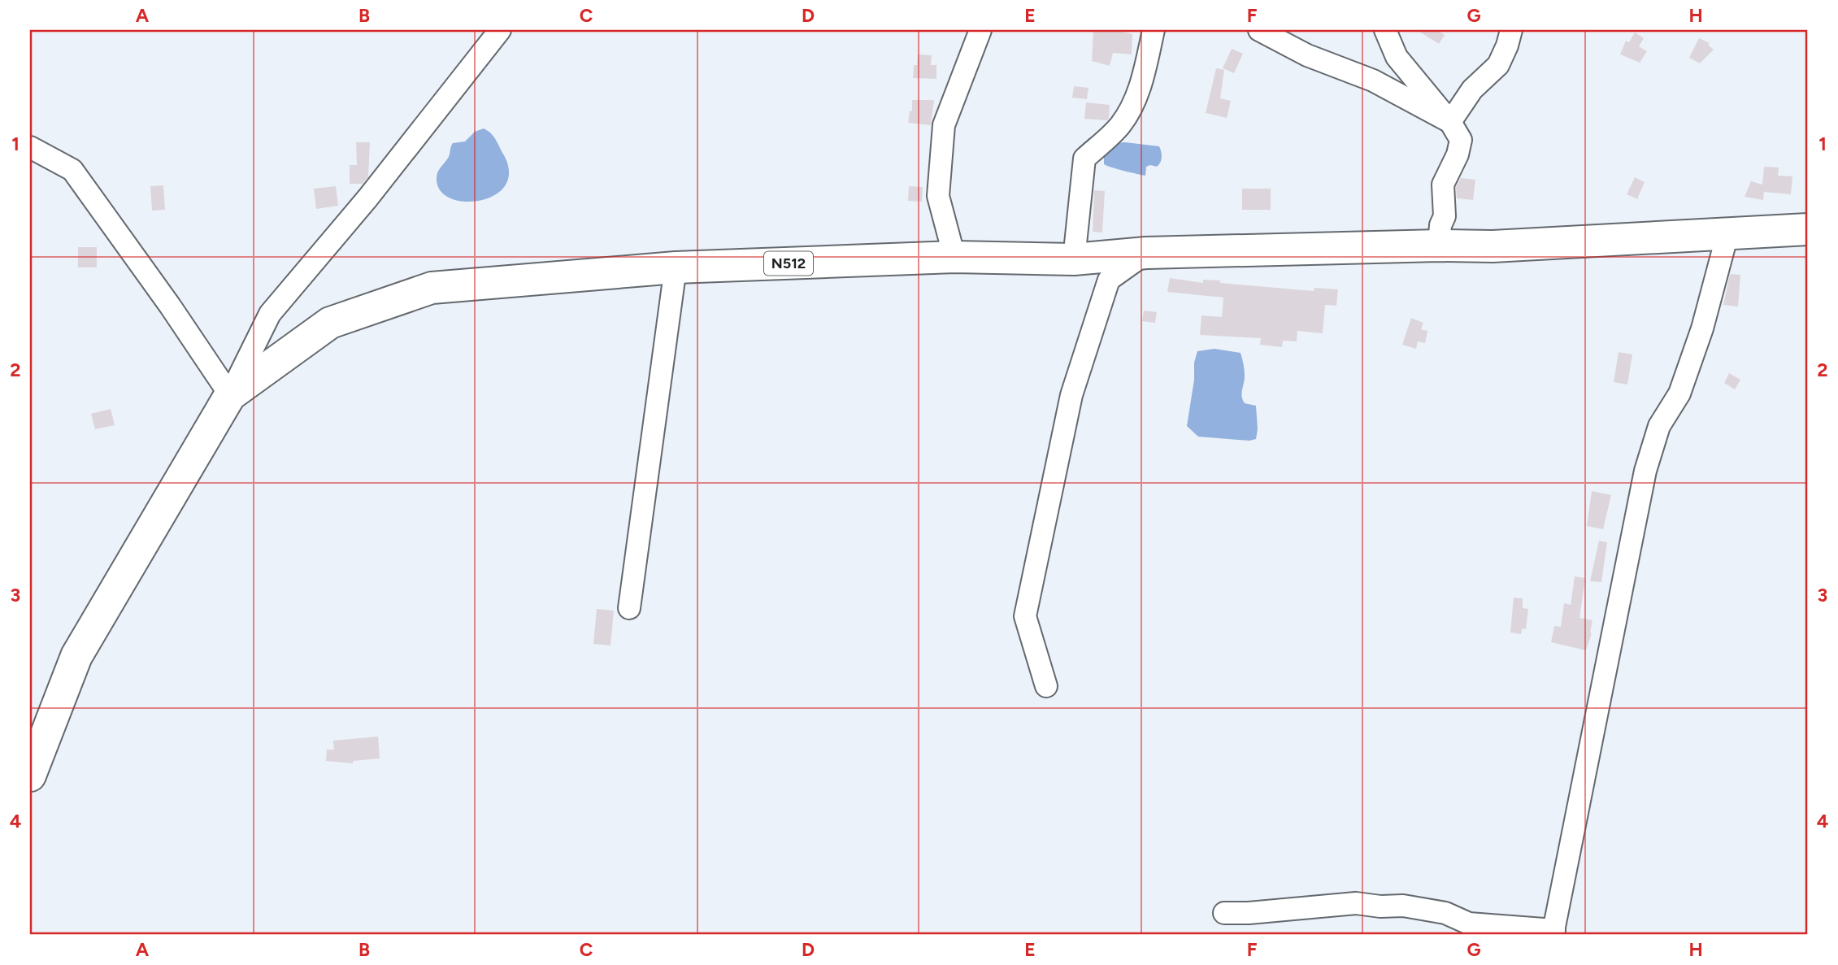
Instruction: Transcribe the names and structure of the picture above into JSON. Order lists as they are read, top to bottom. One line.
{"streets":{"highway":["N512"]},"grid":{"columns":["A","B","C","D","E","F","G","H"],"rows":["1","2","3","4"]}}
